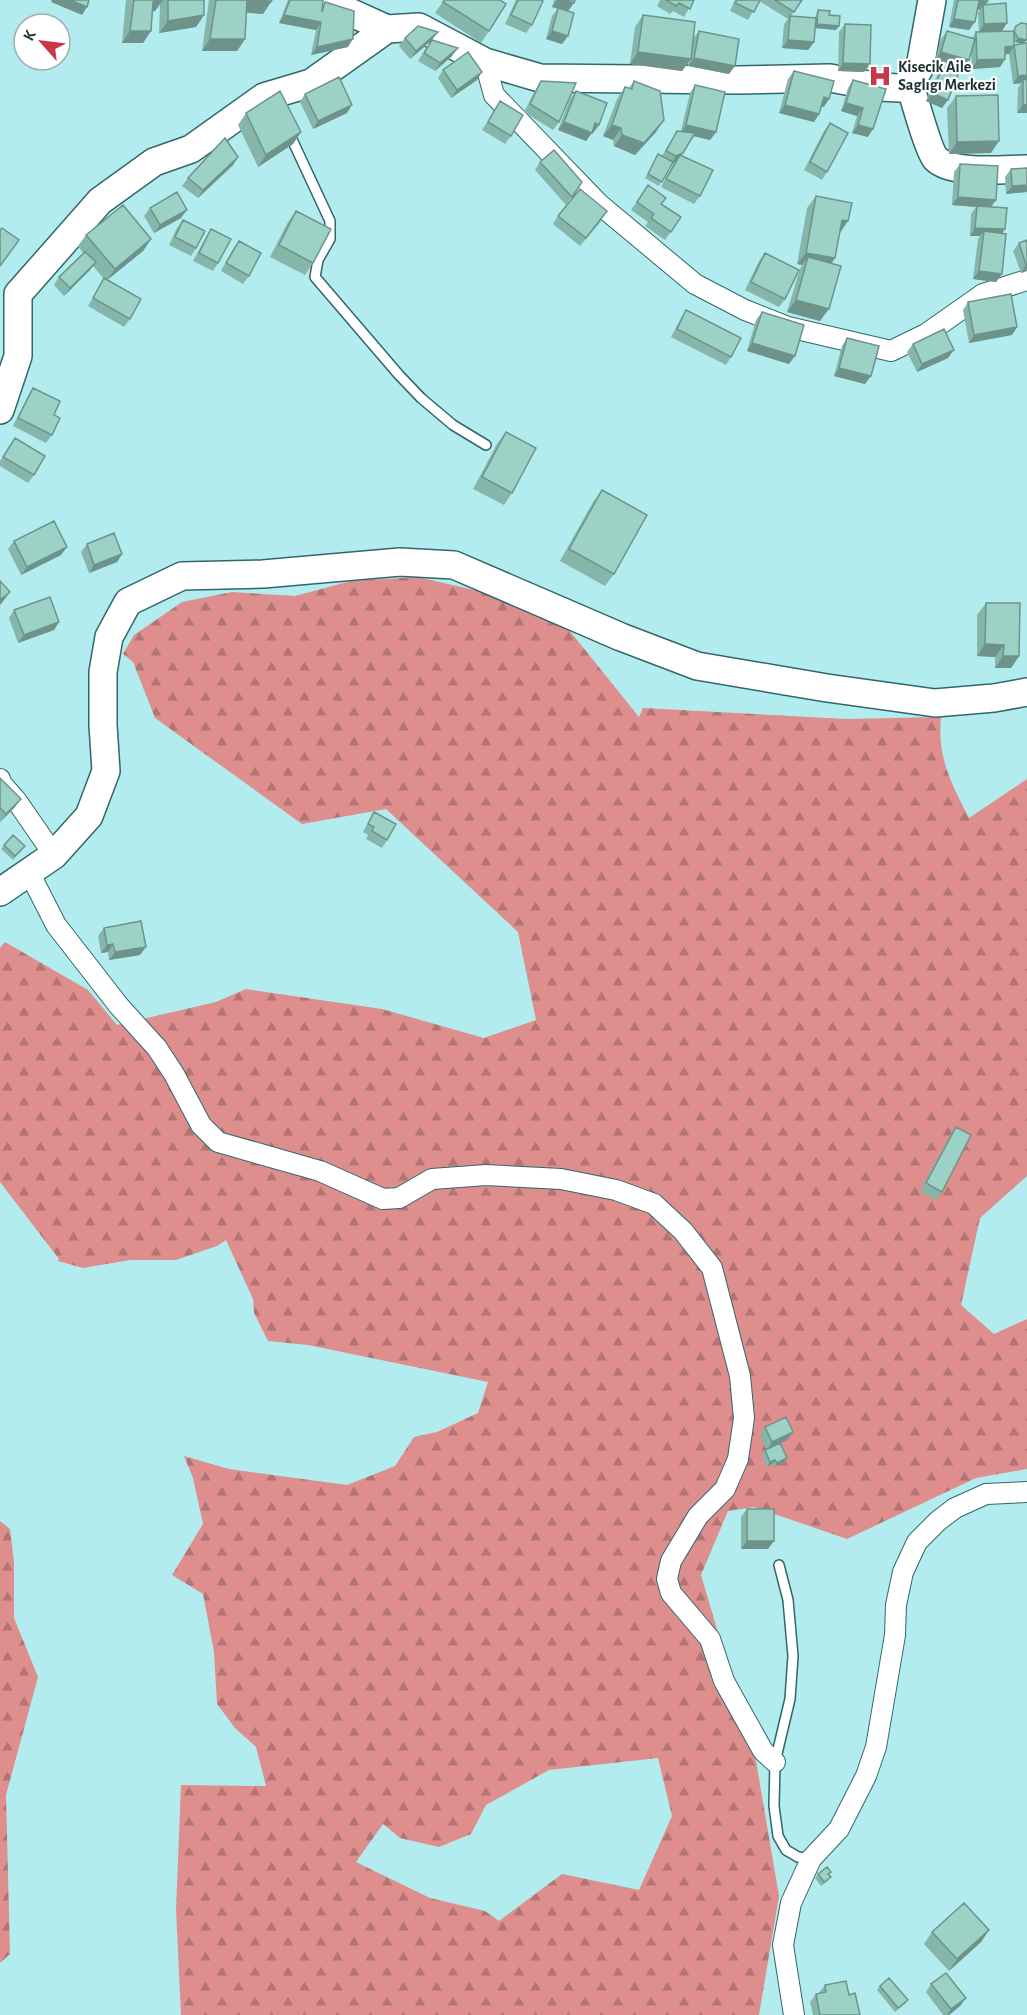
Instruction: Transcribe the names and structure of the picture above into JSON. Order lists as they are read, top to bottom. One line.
{"places":{"hospital":["Kisecik Aile Saglıgı Merkezi"]},"north":"top left"}
